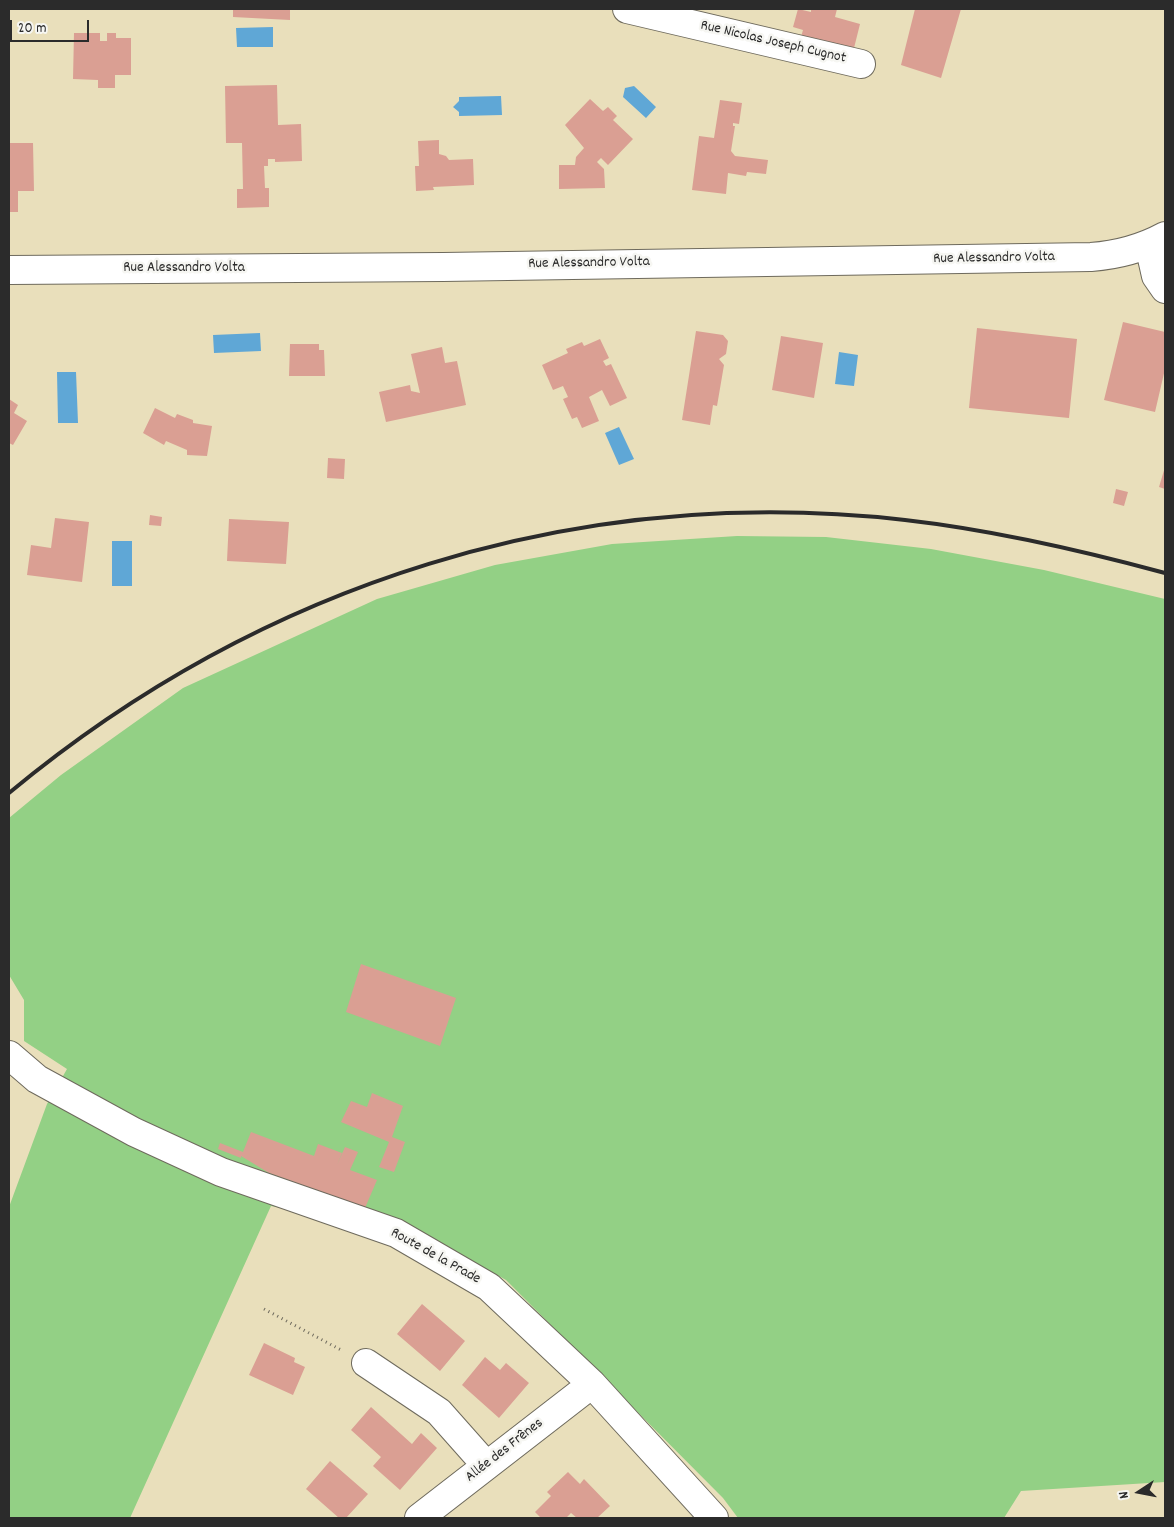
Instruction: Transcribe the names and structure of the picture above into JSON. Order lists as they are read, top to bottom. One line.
{"streets":{"street":["Rue Nicolas Joseph Cugnot","Rue Alessandro Volta","Route de la Prade","Allée des Frênes"]},"crossings":[["Route de la Prade","Allée des Frênes"]],"scale_bar":"20 m","north":"left"}
